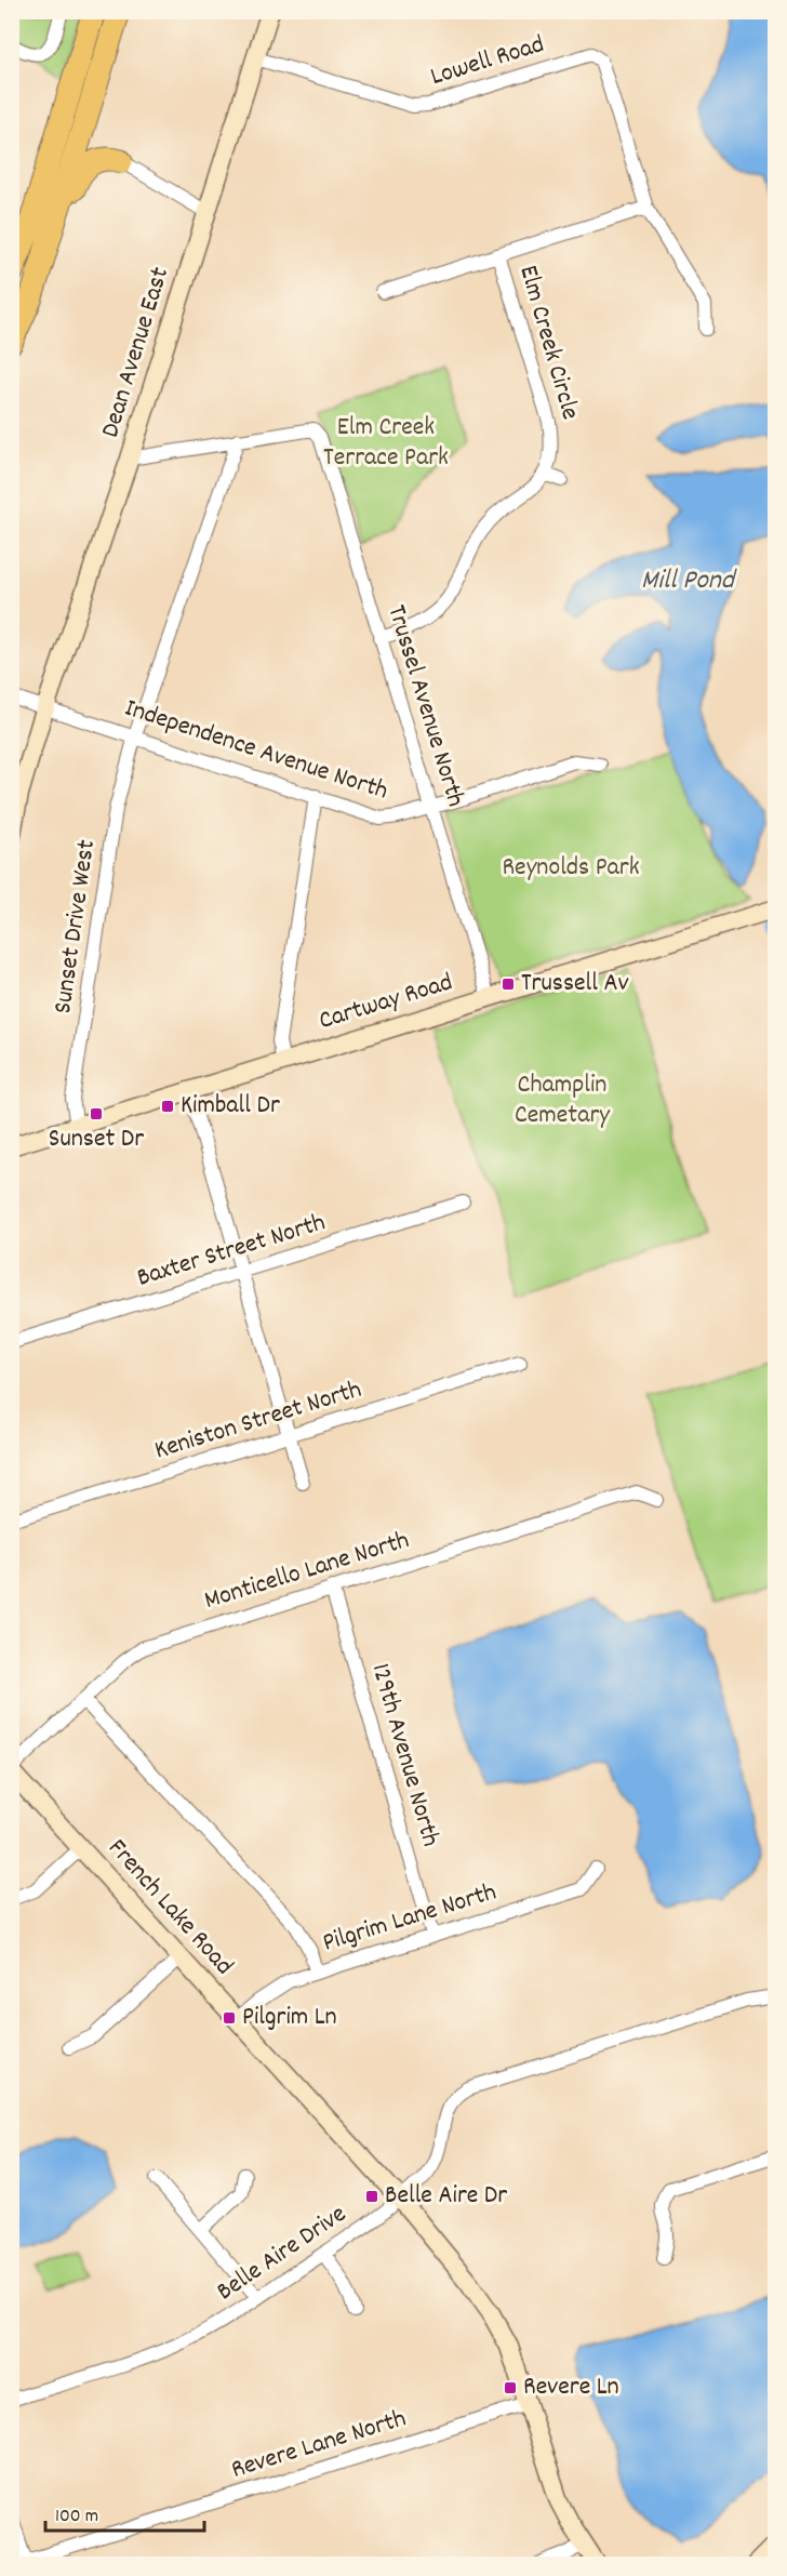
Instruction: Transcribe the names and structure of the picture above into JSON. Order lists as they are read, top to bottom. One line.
{"streets":{"street":["Lowell Road","Elm Creek Circle","Dean Avenue East","Trussel Avenue North","Independence Avenue North","Sunset Drive West","Cartway Road","Baxter Street North","Keniston Street North","Monticello Lane North","129th Avenue North","French Lake Road","Pilgrim Lane North","Belle Aire Drive","Revere Lane North"]},"crossings":[["Lowell Road","Dean Avenue East"],["Elm Creek Circle","Trussel Avenue North"],["Dean Avenue East","Independence Avenue North"],["Trussel Avenue North","Independence Avenue North"],["Trussel Avenue North","Sunset Drive West"],["Trussel Avenue North","Cartway Road"],["Independence Avenue North","Sunset Drive West"],["Sunset Drive West","Cartway Road"],["Monticello Lane North","129th Avenue North"],["Monticello Lane North","French Lake Road"],["129th Avenue North","Pilgrim Lane North"],["French Lake Road","Pilgrim Lane North"],["French Lake Road","Belle Aire Drive"],["French Lake Road","Revere Lane North"]],"water":["Mill Pond"],"parks":["Elm Creek Terrace Park","Reynolds Park","Champlin Cemetary"],"places":{"transit":["Trussell Av","Kimball Dr","Sunset Dr","Pilgrim Ln","Belle Aire Dr","Revere Ln"]},"scale_bar":"100 m"}
